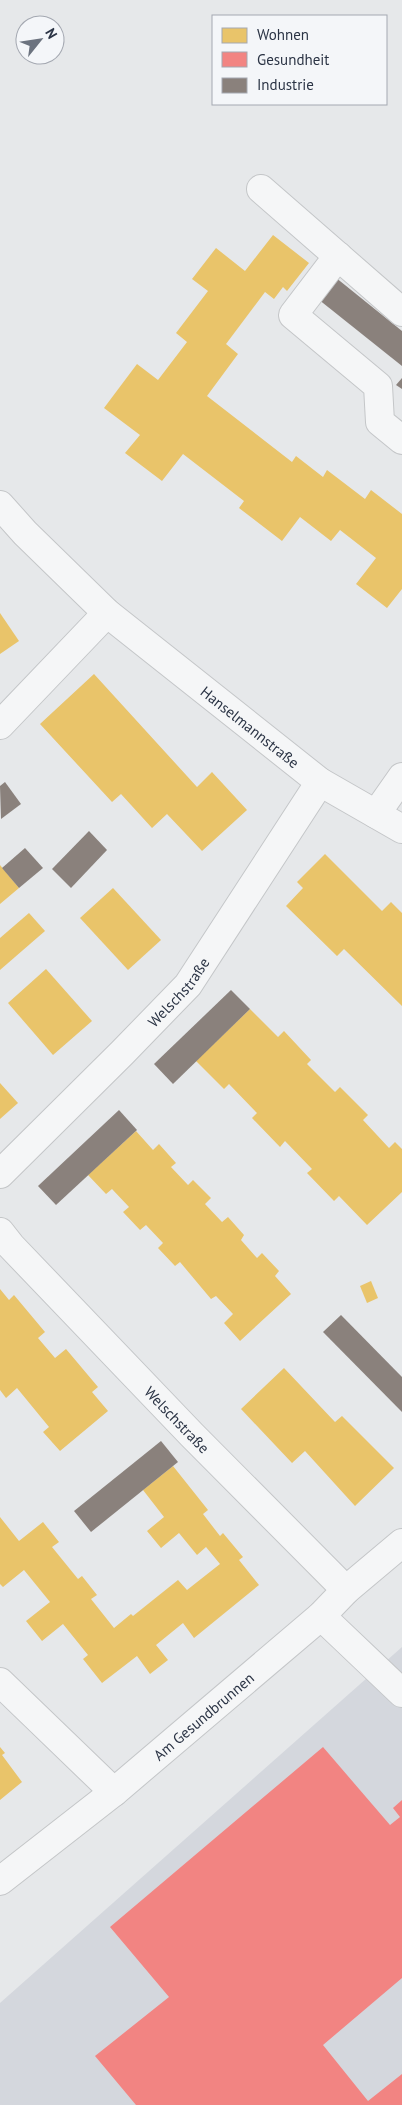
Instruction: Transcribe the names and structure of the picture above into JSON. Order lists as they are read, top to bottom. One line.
{"streets":{"street":["Hanselmannstraße","Welschstraße","Am Gesundbrunnen"]},"crossings":[["Hanselmannstraße","Welschstraße"],["Welschstraße","Am Gesundbrunnen"]],"legend":["Wohnen","Gesundheit","Industrie"],"north":"top right"}
